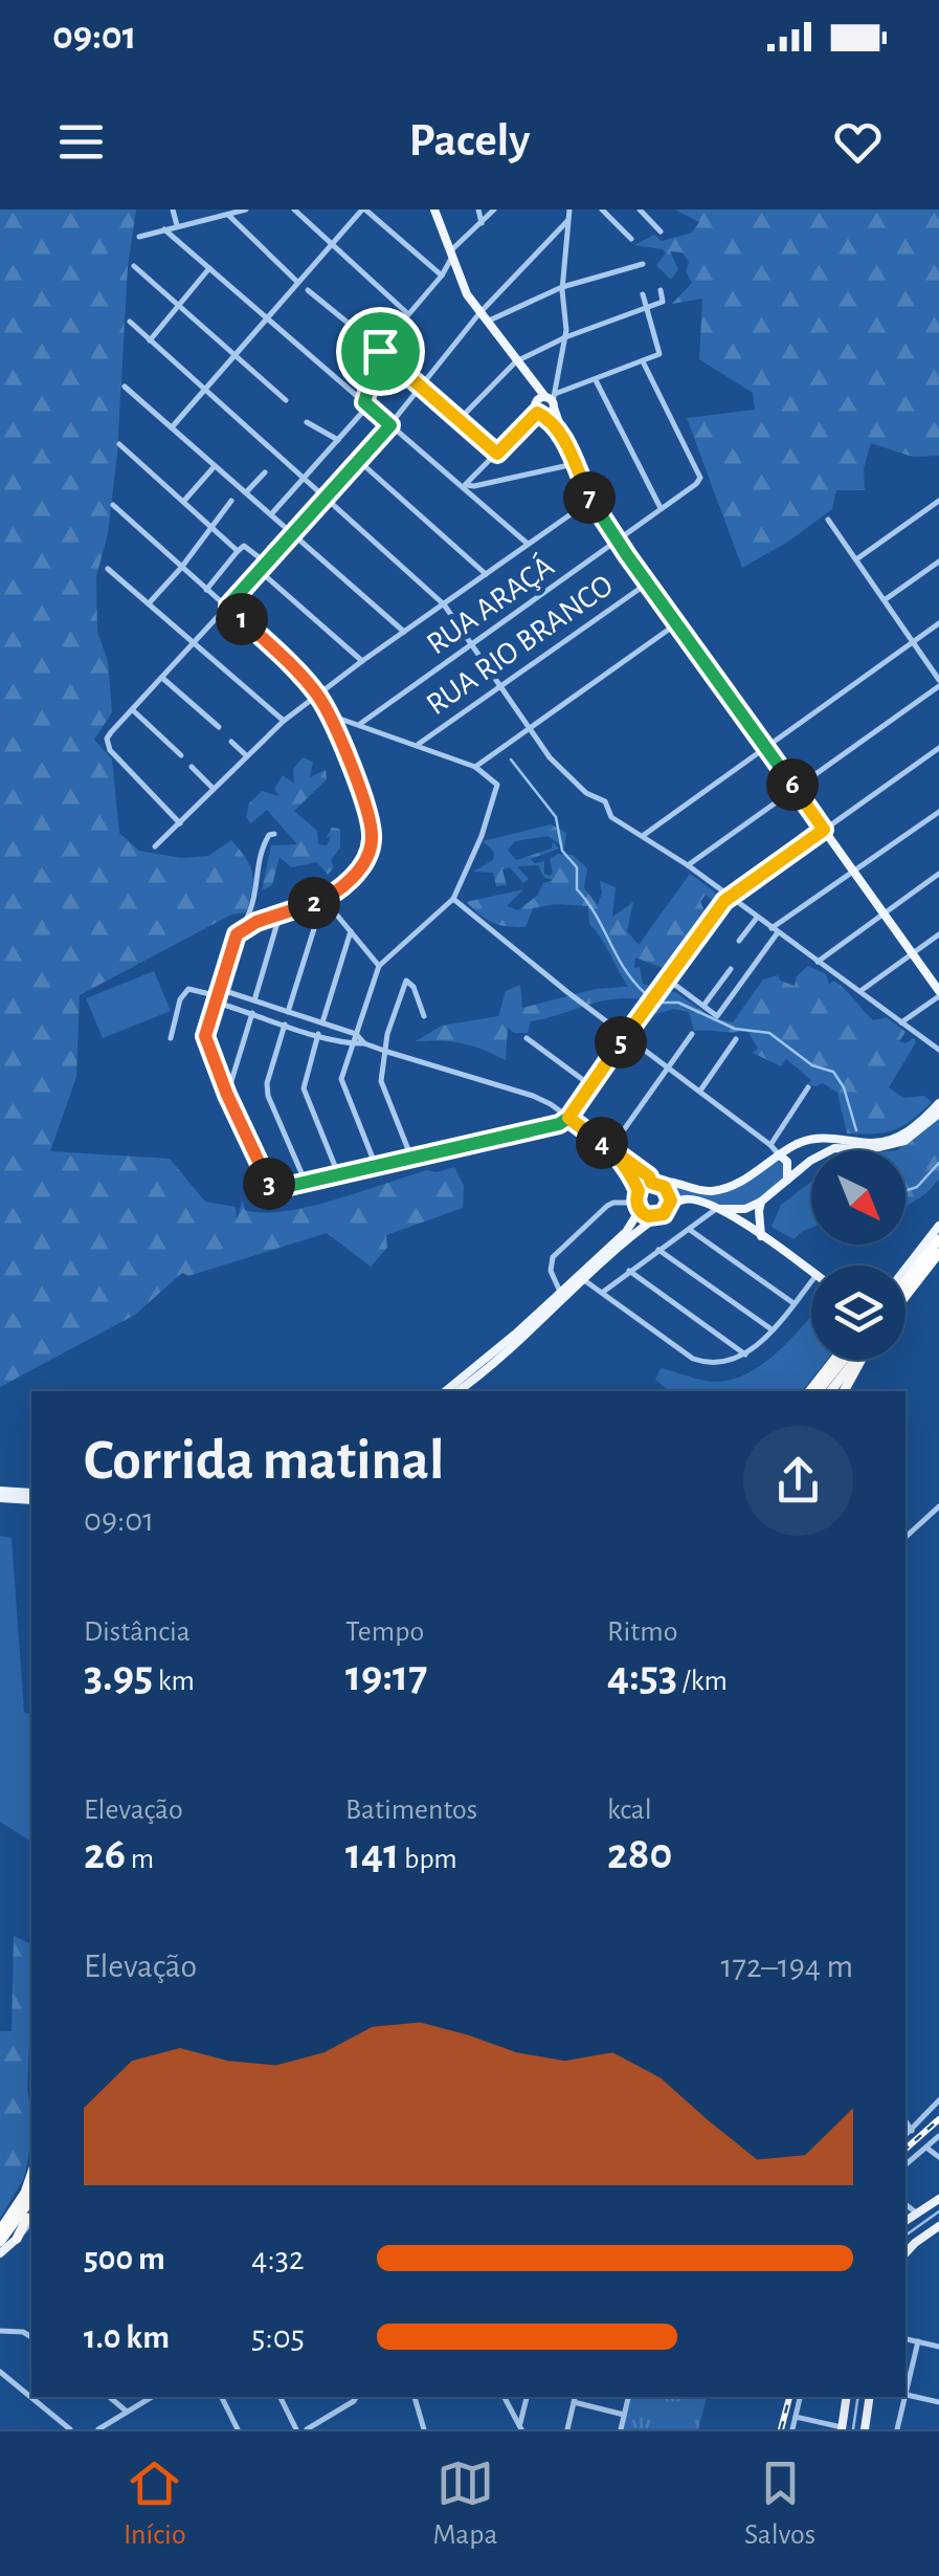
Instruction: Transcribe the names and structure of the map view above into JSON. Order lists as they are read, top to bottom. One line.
{"streets":{"street":["RUA ARAÇÁ","RUA RIO BRANCO"]},"north":"bottom right","page":{"status":"09:01","header":"Pacely","pins":["7","1","6","2","5","4","3"],"heading":["Corrida matinal","09:01"],"stats":[["Distância","3.95 km"],["Tempo","19:17"],["Ritmo","4:53 /km"],["Elevação","26 m"],["Batimentos","141 bpm"],["kcal","280"]],"chart":["Elevação","172–194 m"],"list":[{"name":"500 m","note":"4:32"},{"name":"1.0 km","note":"5:05"}],"tabs":["Início","Mapa","Salvos"]}}
